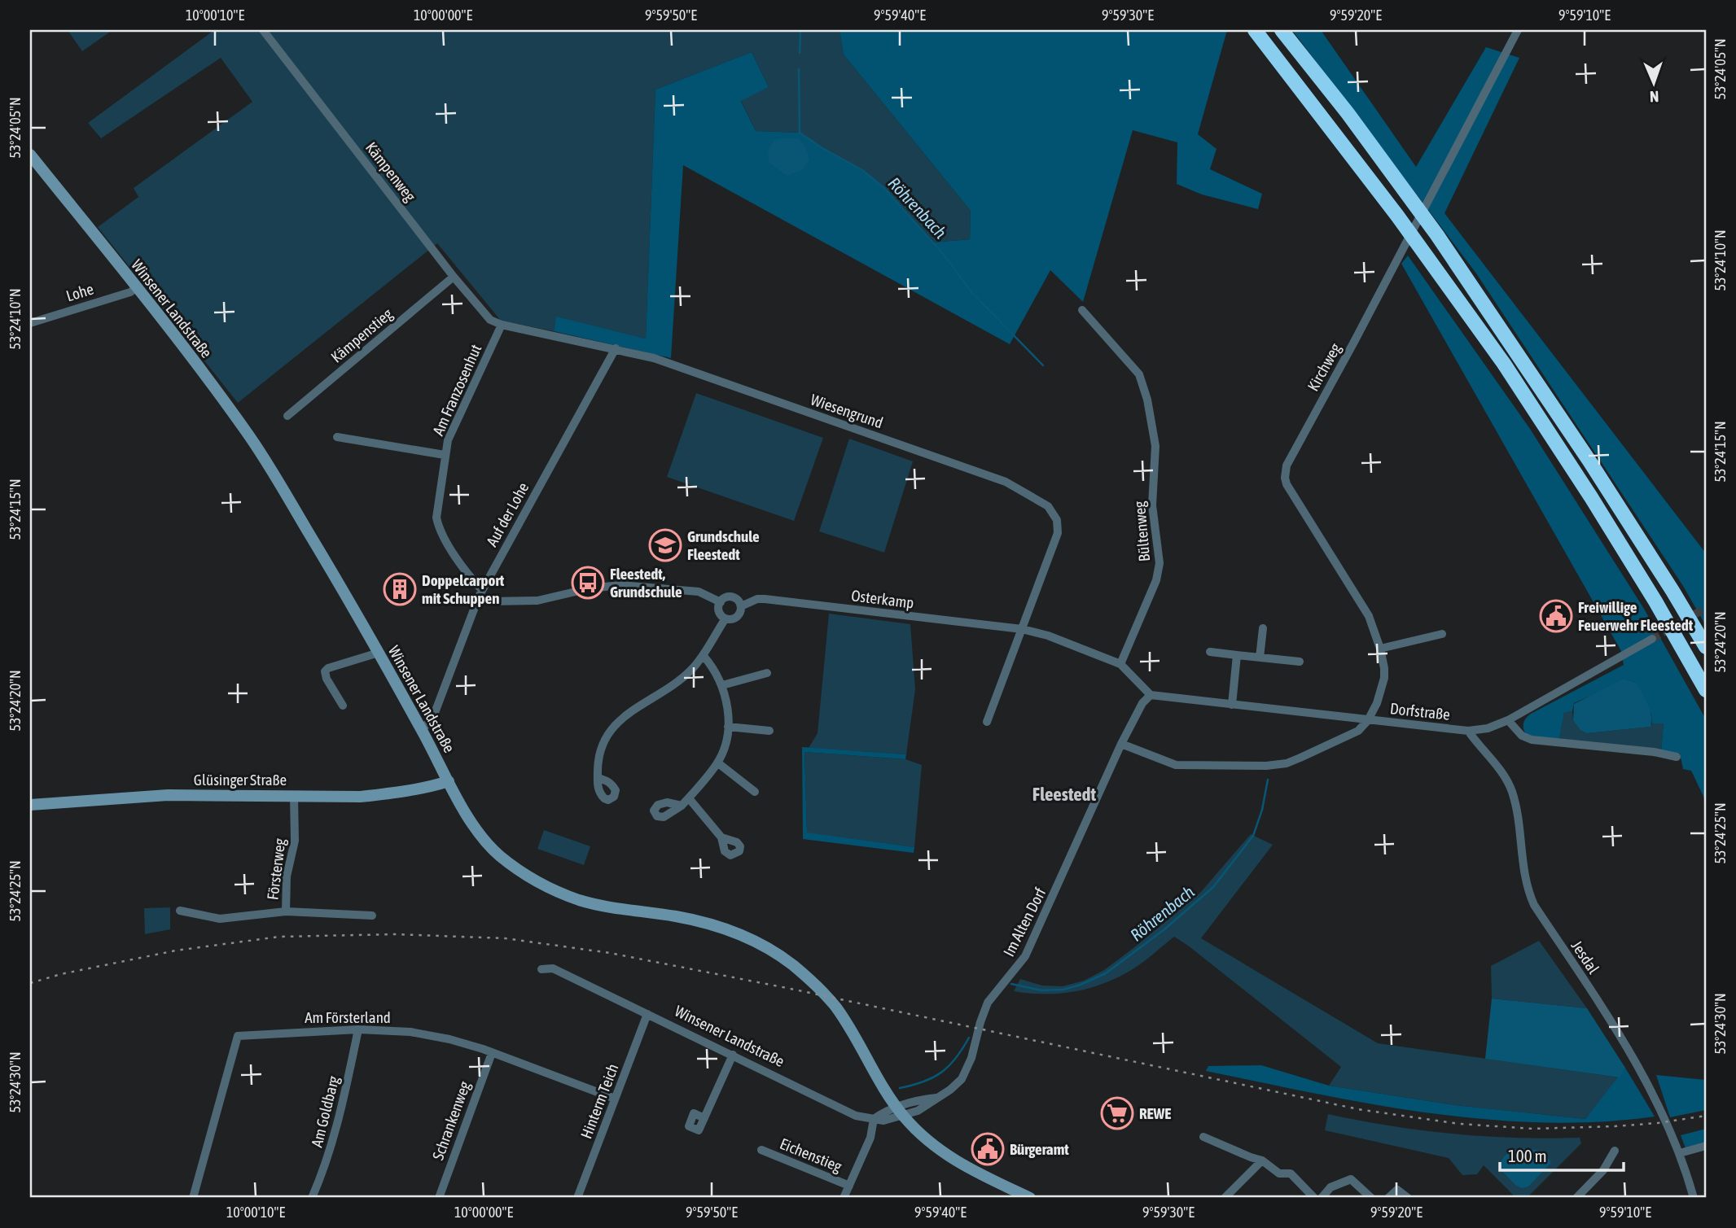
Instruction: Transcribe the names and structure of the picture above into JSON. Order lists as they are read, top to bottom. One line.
{"streets":{"street":["Kämpenweg","Lohe","Winsener Landstraße","Kämpenstieg","Kirchweg","Am Franzosenhut","Wiesengrund","Auf der Lohe","Bültenweg","Osterkamp","Dorfstraße","Glüsinger Straße","Försterweg","Im Alten Dorf","Jesdal","Am Försterland","Hinterm Teich","Am Goldbarg","Schrankenweg","Eichenstieg"]},"crossings":[["Kämpenweg","Kämpenstieg"],["Kämpenweg","Am Franzosenhut"],["Kämpenweg","Wiesengrund"],["Lohe","Winsener Landstraße"],["Winsener Landstraße","Auf der Lohe"],["Winsener Landstraße","Glüsinger Straße"],["Winsener Landstraße","Im Alten Dorf"],["Winsener Landstraße","Hinterm Teich"],["Kirchweg","Dorfstraße"],["Am Franzosenhut","Wiesengrund"],["Am Franzosenhut","Auf der Lohe"],["Am Franzosenhut","Osterkamp"],["Wiesengrund","Auf der Lohe"],["Wiesengrund","Osterkamp"],["Auf der Lohe","Osterkamp"],["Bültenweg","Osterkamp"],["Osterkamp","Dorfstraße"],["Osterkamp","Im Alten Dorf"],["Dorfstraße","Im Alten Dorf"],["Dorfstraße","Jesdal"],["Glüsinger Straße","Försterweg"],["Am Försterland","Hinterm Teich"],["Am Försterland","Am Goldbarg"],["Am Försterland","Schrankenweg"]],"districts":["Fleestedt"],"water":["Röhrenbach"],"places":{"school or university":["Grundschule Fleestedt"],"bus stop":["Fleestedt, Grundschule"],"building":["Doppelcarport mit Schuppen"],"public building":["Freiwillige Feuerwehr Fleestedt","Bürgeramt"],"supermarket":["REWE"]},"scale_bar":"100 m","north":"bottom","coordinates":["10°00'10\"E","10°00'00\"E","9°59'50\"E","9°59'40\"E","9°59'30\"E","9°59'20\"E","9°59'10\"E","53°24'05\"N","53°24'10\"N","53°24'15\"N","53°24'20\"N","53°24'25\"N","53°24'30\"N"]}
